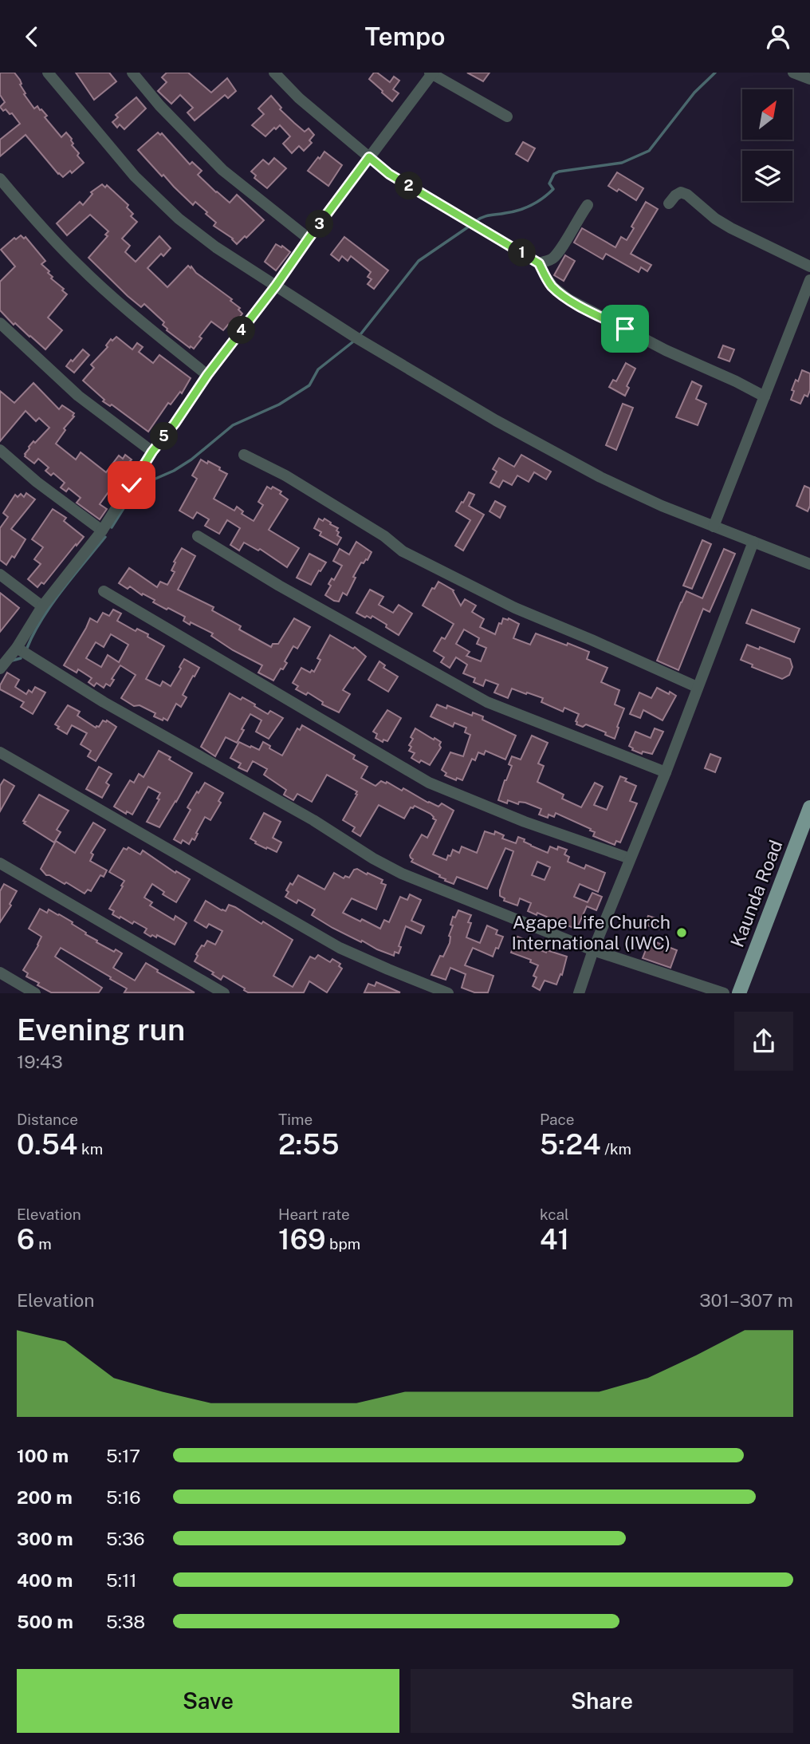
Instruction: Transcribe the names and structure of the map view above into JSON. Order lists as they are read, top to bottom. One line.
{"streets":{"main road":["Kaunda Road"]},"places":["Agape Life Church International (IWC)"],"north":"top right","page":{"header":"Tempo","pins":["2","3","1","4","5"],"heading":["Evening run","19:43"],"stats":[["Distance","0.54 km"],["Time","2:55"],["Pace","5:24 /km"],["Elevation","6 m"],["Heart rate","169 bpm"],["kcal","41"]],"chart":["Elevation","301–307 m"],"list":[{"name":"100 m","note":"5:17"},{"name":"200 m","note":"5:16"},{"name":"300 m","note":"5:36"},{"name":"400 m","note":"5:11"},{"name":"500 m","note":"5:38"}],"buttons":["Save","Share"]}}
